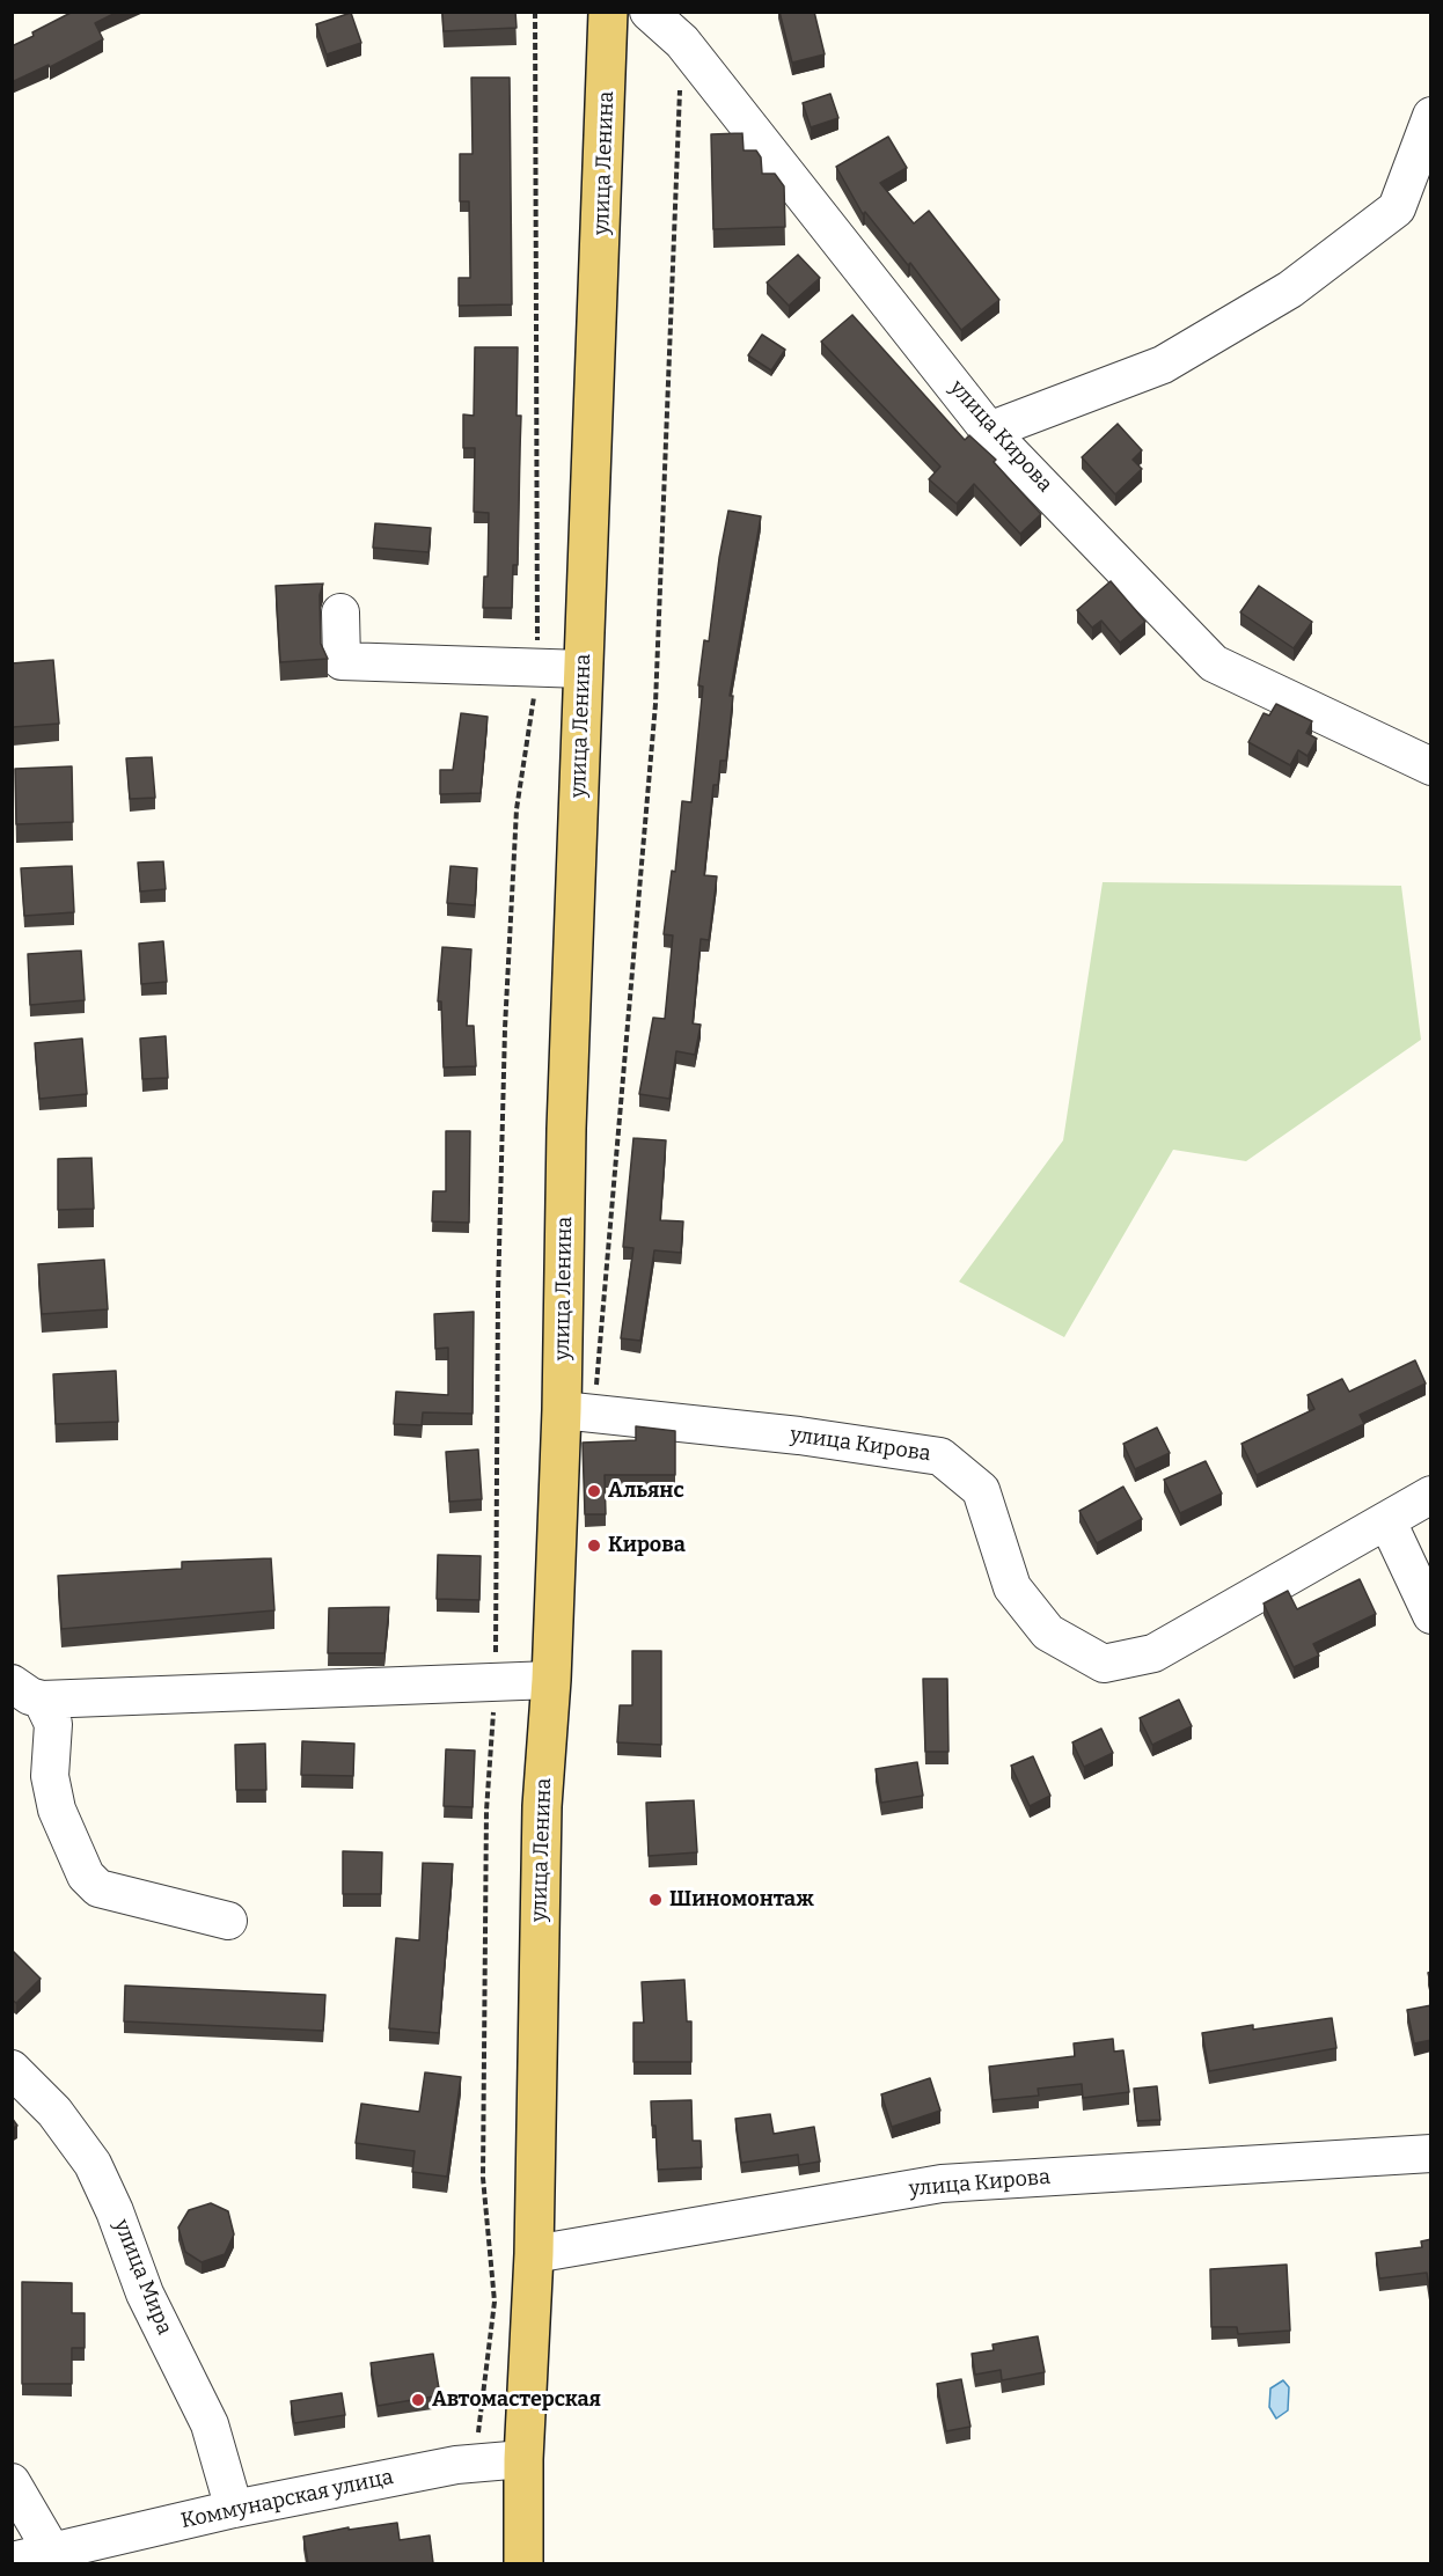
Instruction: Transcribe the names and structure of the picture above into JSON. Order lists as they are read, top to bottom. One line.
{"streets":{"main road":["улица Ленина"],"street":["улица Кирова","улица Мира","Коммунарская улица"]},"crossings":[["улица Ленина","улица Кирова"],["улица Ленина","Коммунарская улица"],["улица Мира","Коммунарская улица"]],"places":["Альянс","Кирова","Шиномонтаж","Автомастерская"]}
